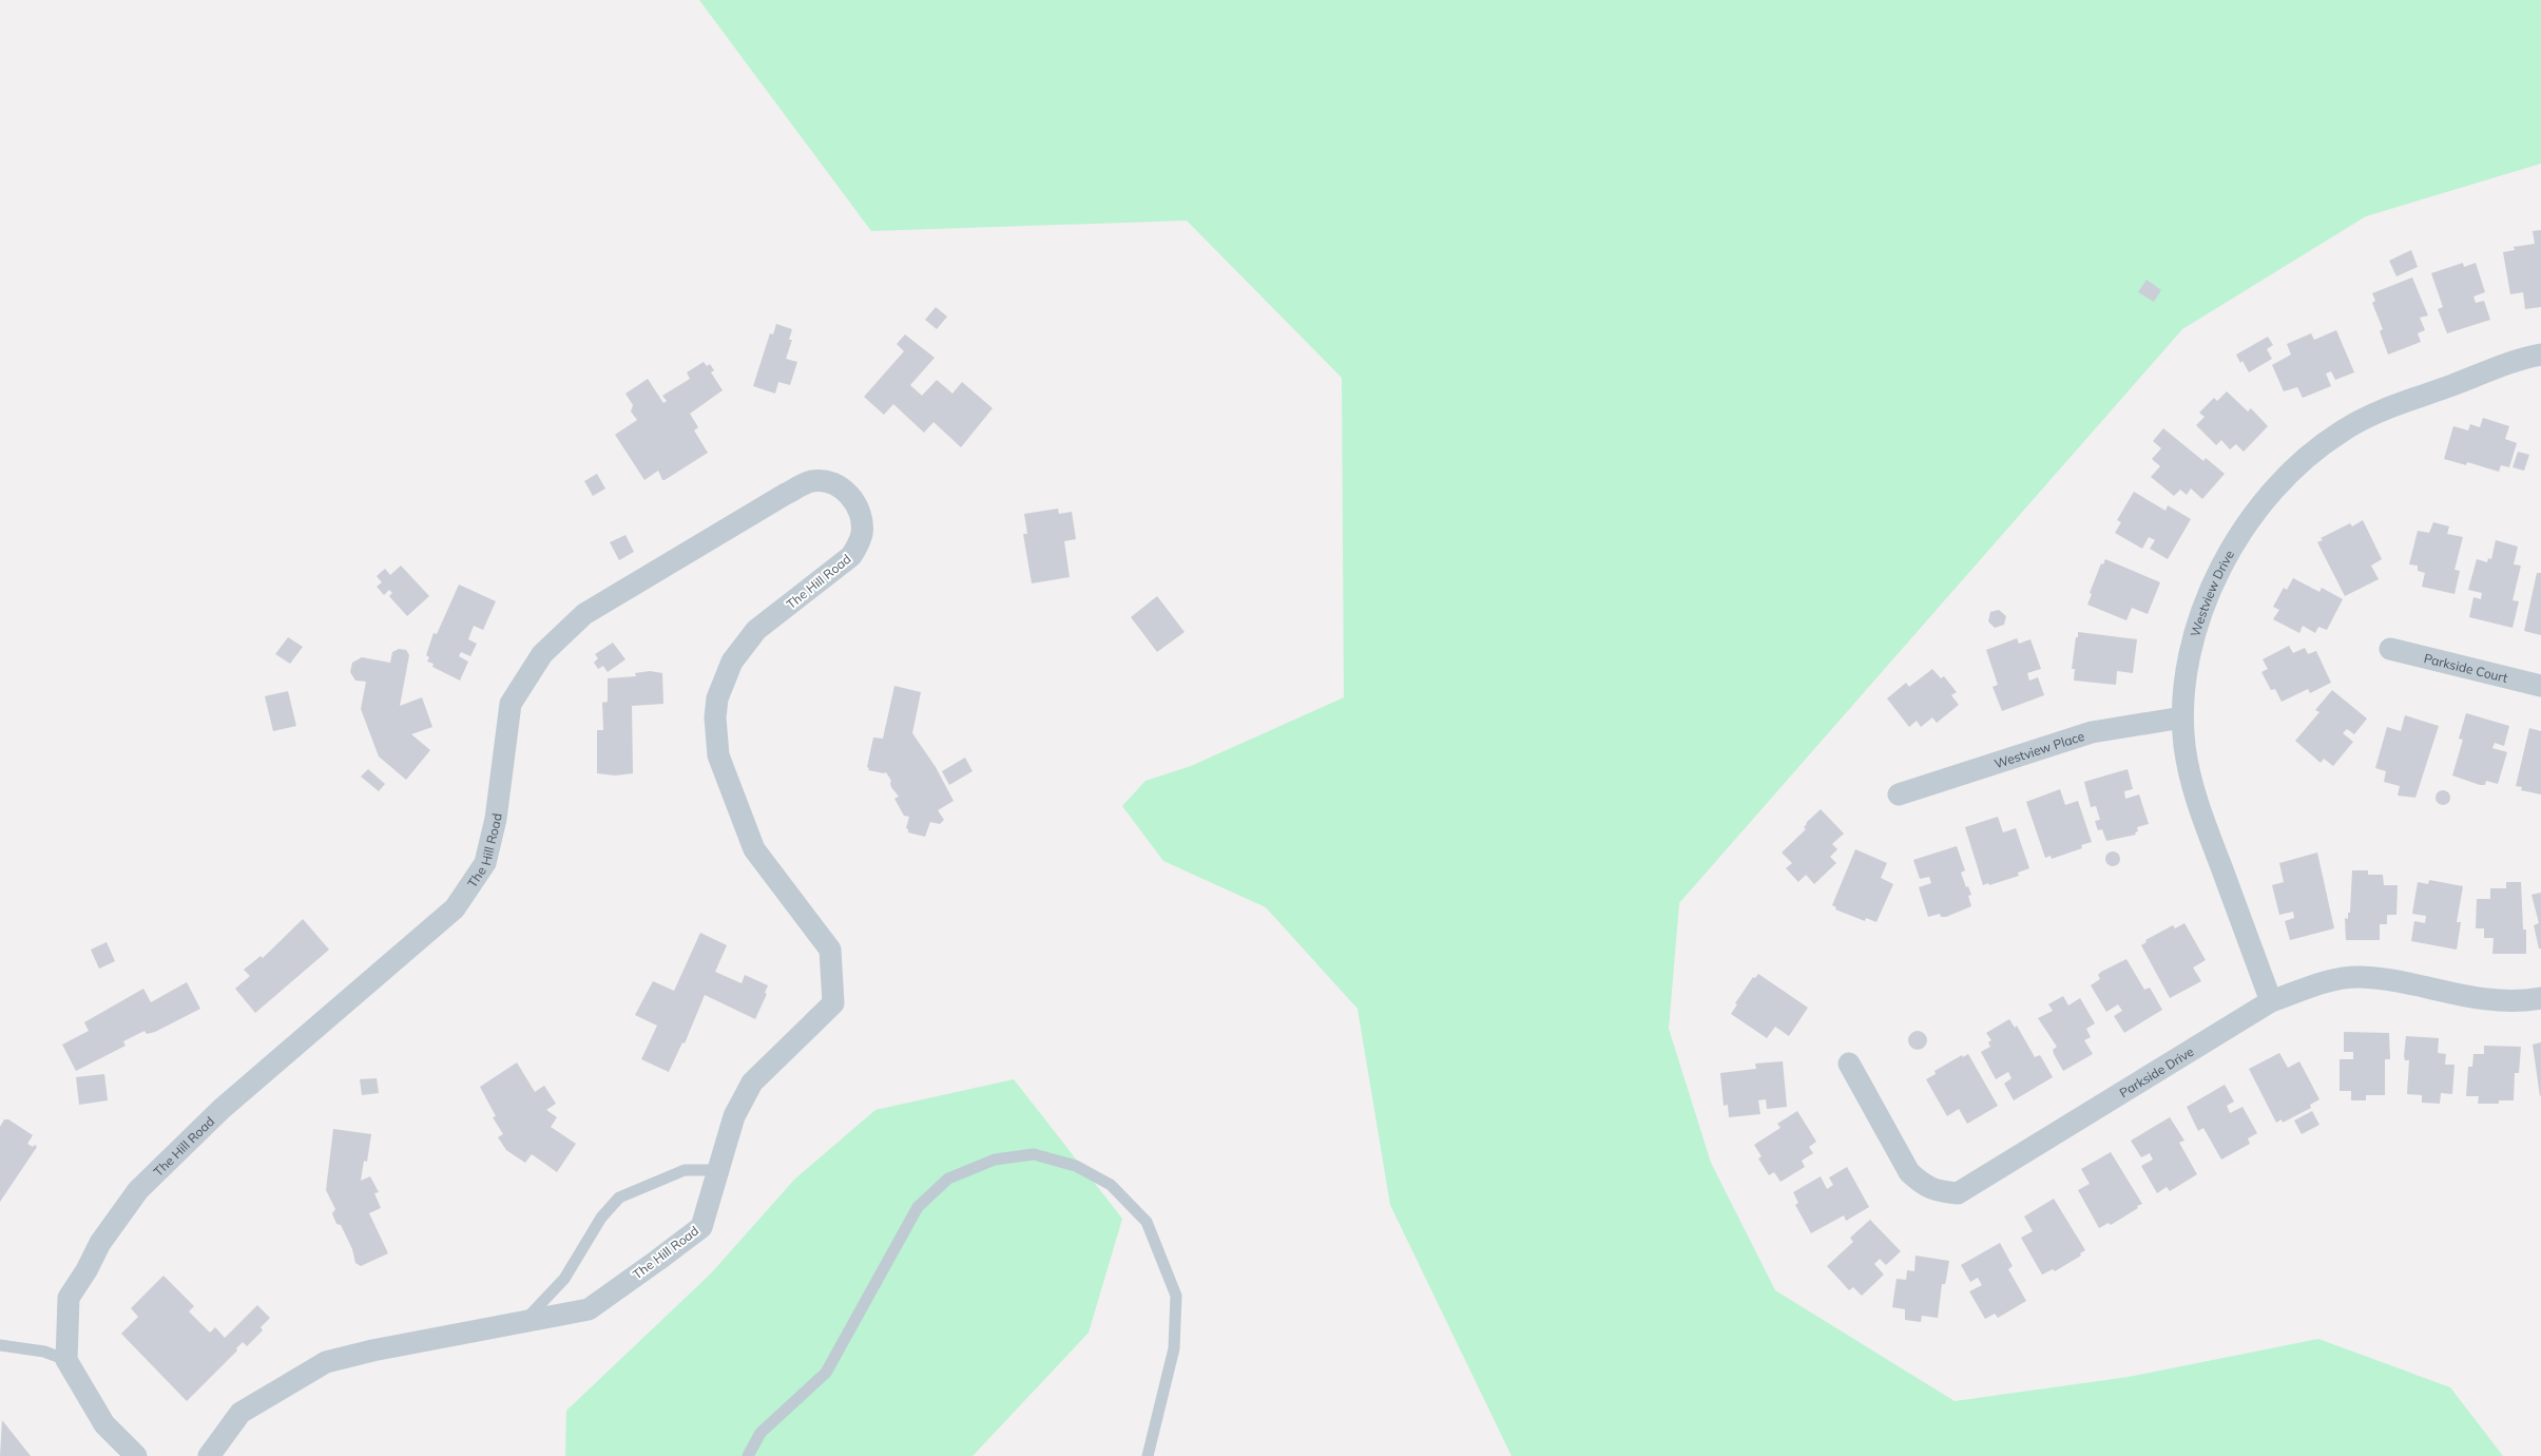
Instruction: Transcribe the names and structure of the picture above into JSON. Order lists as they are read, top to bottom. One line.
{"streets":{"street":["The Hill Road","Westview Drive","Parkside Court","Westview Place","Parkside Drive"]},"crossings":[["Westview Drive","Westview Place"],["Westview Drive","Parkside Drive"]]}
